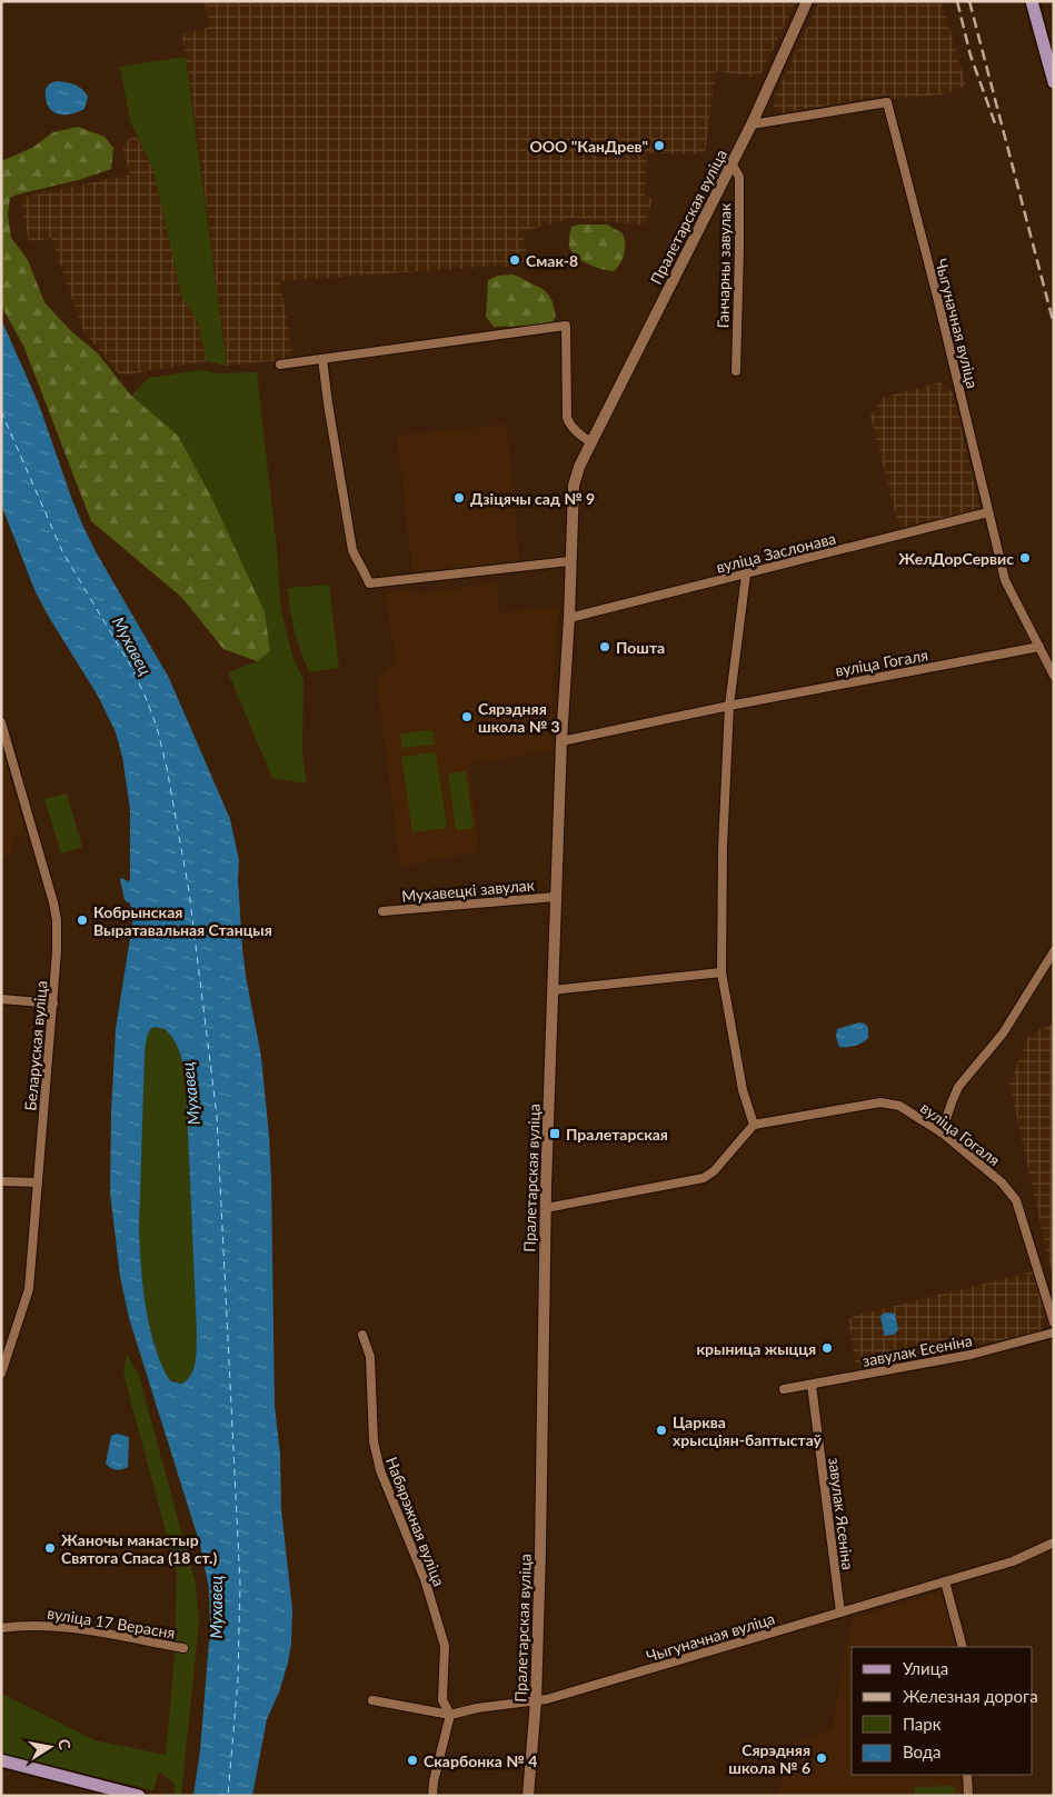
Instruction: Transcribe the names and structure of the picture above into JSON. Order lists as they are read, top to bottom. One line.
{"streets":{"main road":["Пралетарская вуліца"],"street":["Ганчарны завулак","Чыгуначная вуліца","вуліца Заслонава","вуліца Гогаля","Мухавецкі завулак","Беларуская вуліца","завулак Есеніна","завулак Ясеніна","Набярэжная вуліца","вуліца 17 Верасня"]},"crossings":[["Пралетарская вуліца","Ганчарны завулак"],["Пралетарская вуліца","Чыгуначная вуліца"],["Пралетарская вуліца","вуліца Заслонава"],["Пралетарская вуліца","вуліца Гогаля"],["Пралетарская вуліца","Мухавецкі завулак"],["Чыгуначная вуліца","вуліца Заслонава"],["Чыгуначная вуліца","вуліца Гогаля"],["Чыгуначная вуліца","завулак Ясеніна"],["Чыгуначная вуліца","Набярэжная вуліца"],["завулак Есеніна","завулак Ясеніна"]],"water":["Мухавец"],"places":{"other":["ООО \"КанДрев\"","Смак-8","Дзіцячы сад № 9","ЖелДорСервис","Пошта","Сярэдняя школа № 3","Кобрынская Выратавальная Станцыя","крыница жыцця","Царква хрысціян-баптыстаў","Жаночы манастыр Святога Спаса (18 ст.)","Сярэдняя школа № 6","Скарбонка № 4"],"transit":["Пралетарская"]},"legend":["Улица","Железная дорога","Парк","Вода"],"north":"right"}
